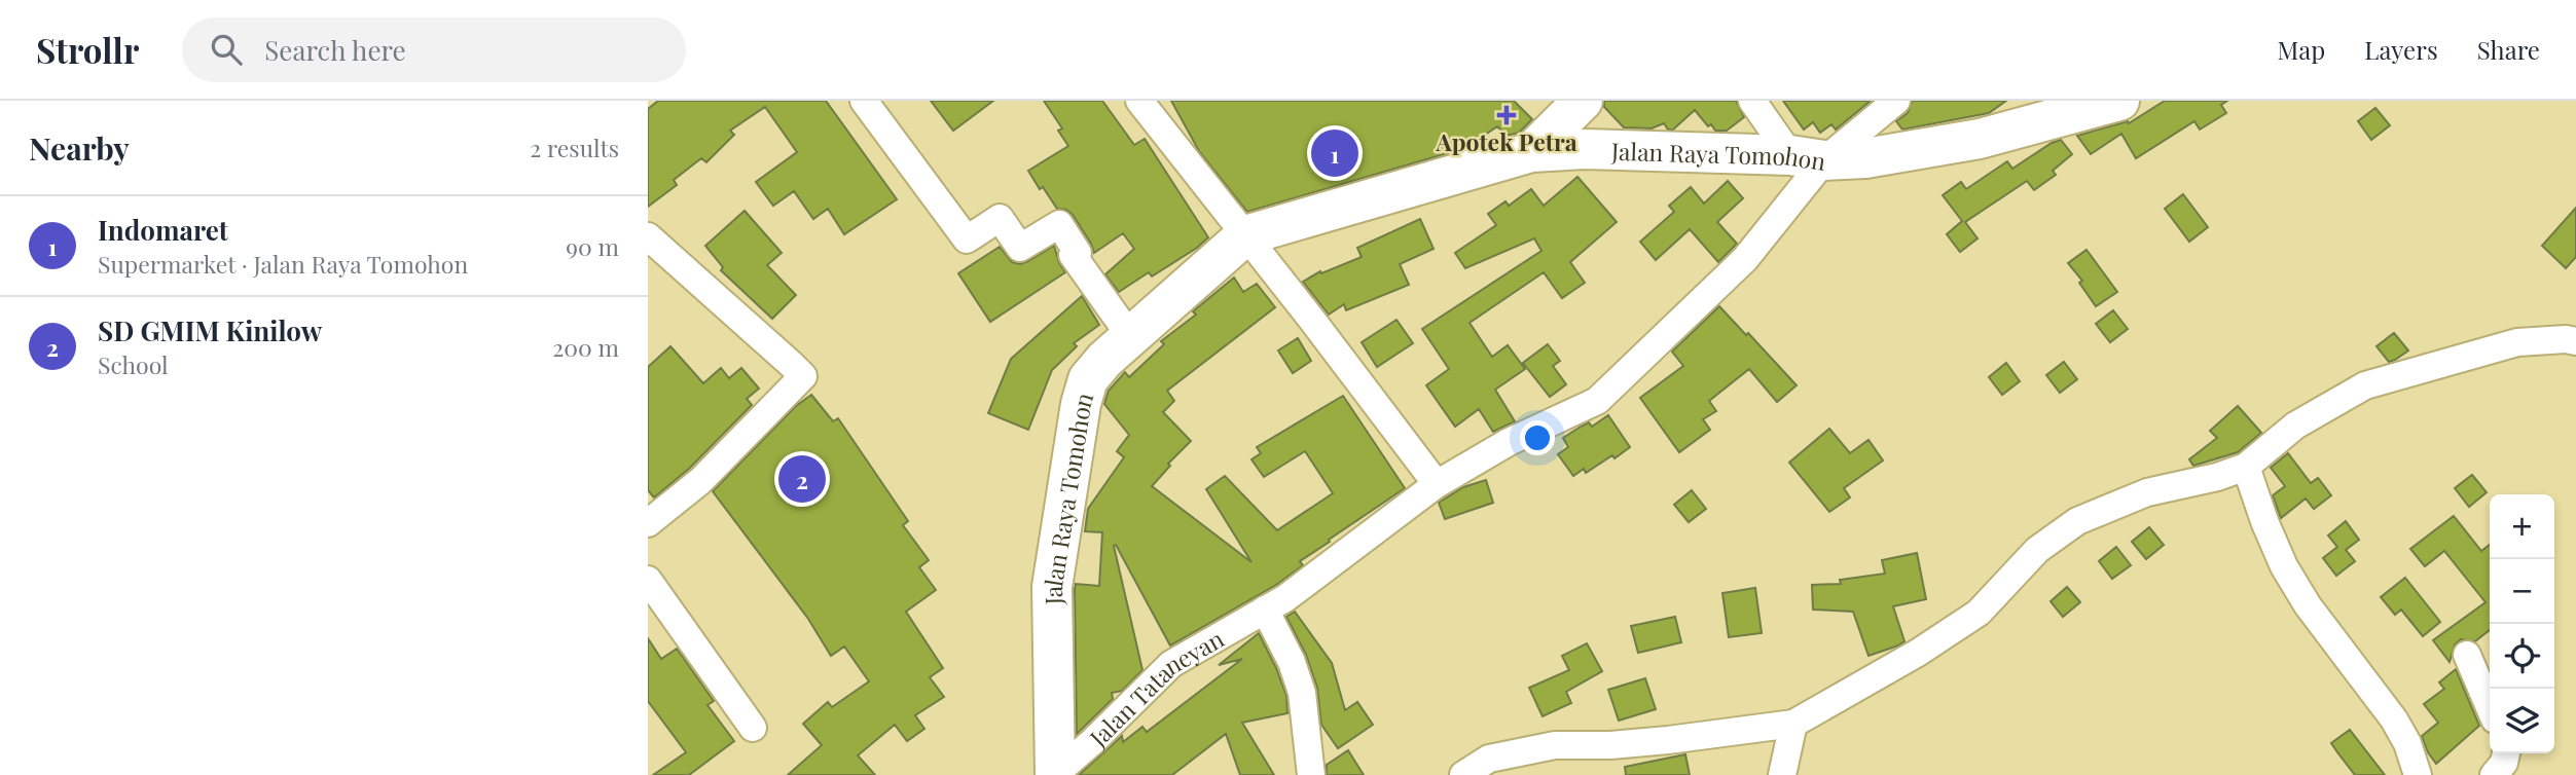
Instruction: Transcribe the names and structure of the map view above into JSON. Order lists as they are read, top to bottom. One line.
{"streets":{"main road":["Jalan Raya Tomohon"],"street":["Jalan Tataneyan"]},"crossings":[["Jalan Raya Tomohon","Jalan Tataneyan"]],"places":{"health":["Apotek Petra"]},"page":{"header":"Strollr","search":"Search here","nav":["Map","Layers","Share"],"heading":["Nearby","2 results"],"pins":["1","2"],"list":[{"mark":"1","name":"Indomaret","note":"Supermarket · Jalan Raya Tomohon","value":"90 m"},{"mark":"2","name":"SD GMIM Kinilow","note":"School","value":"200 m"}],"map_buttons":["+","−"]}}
